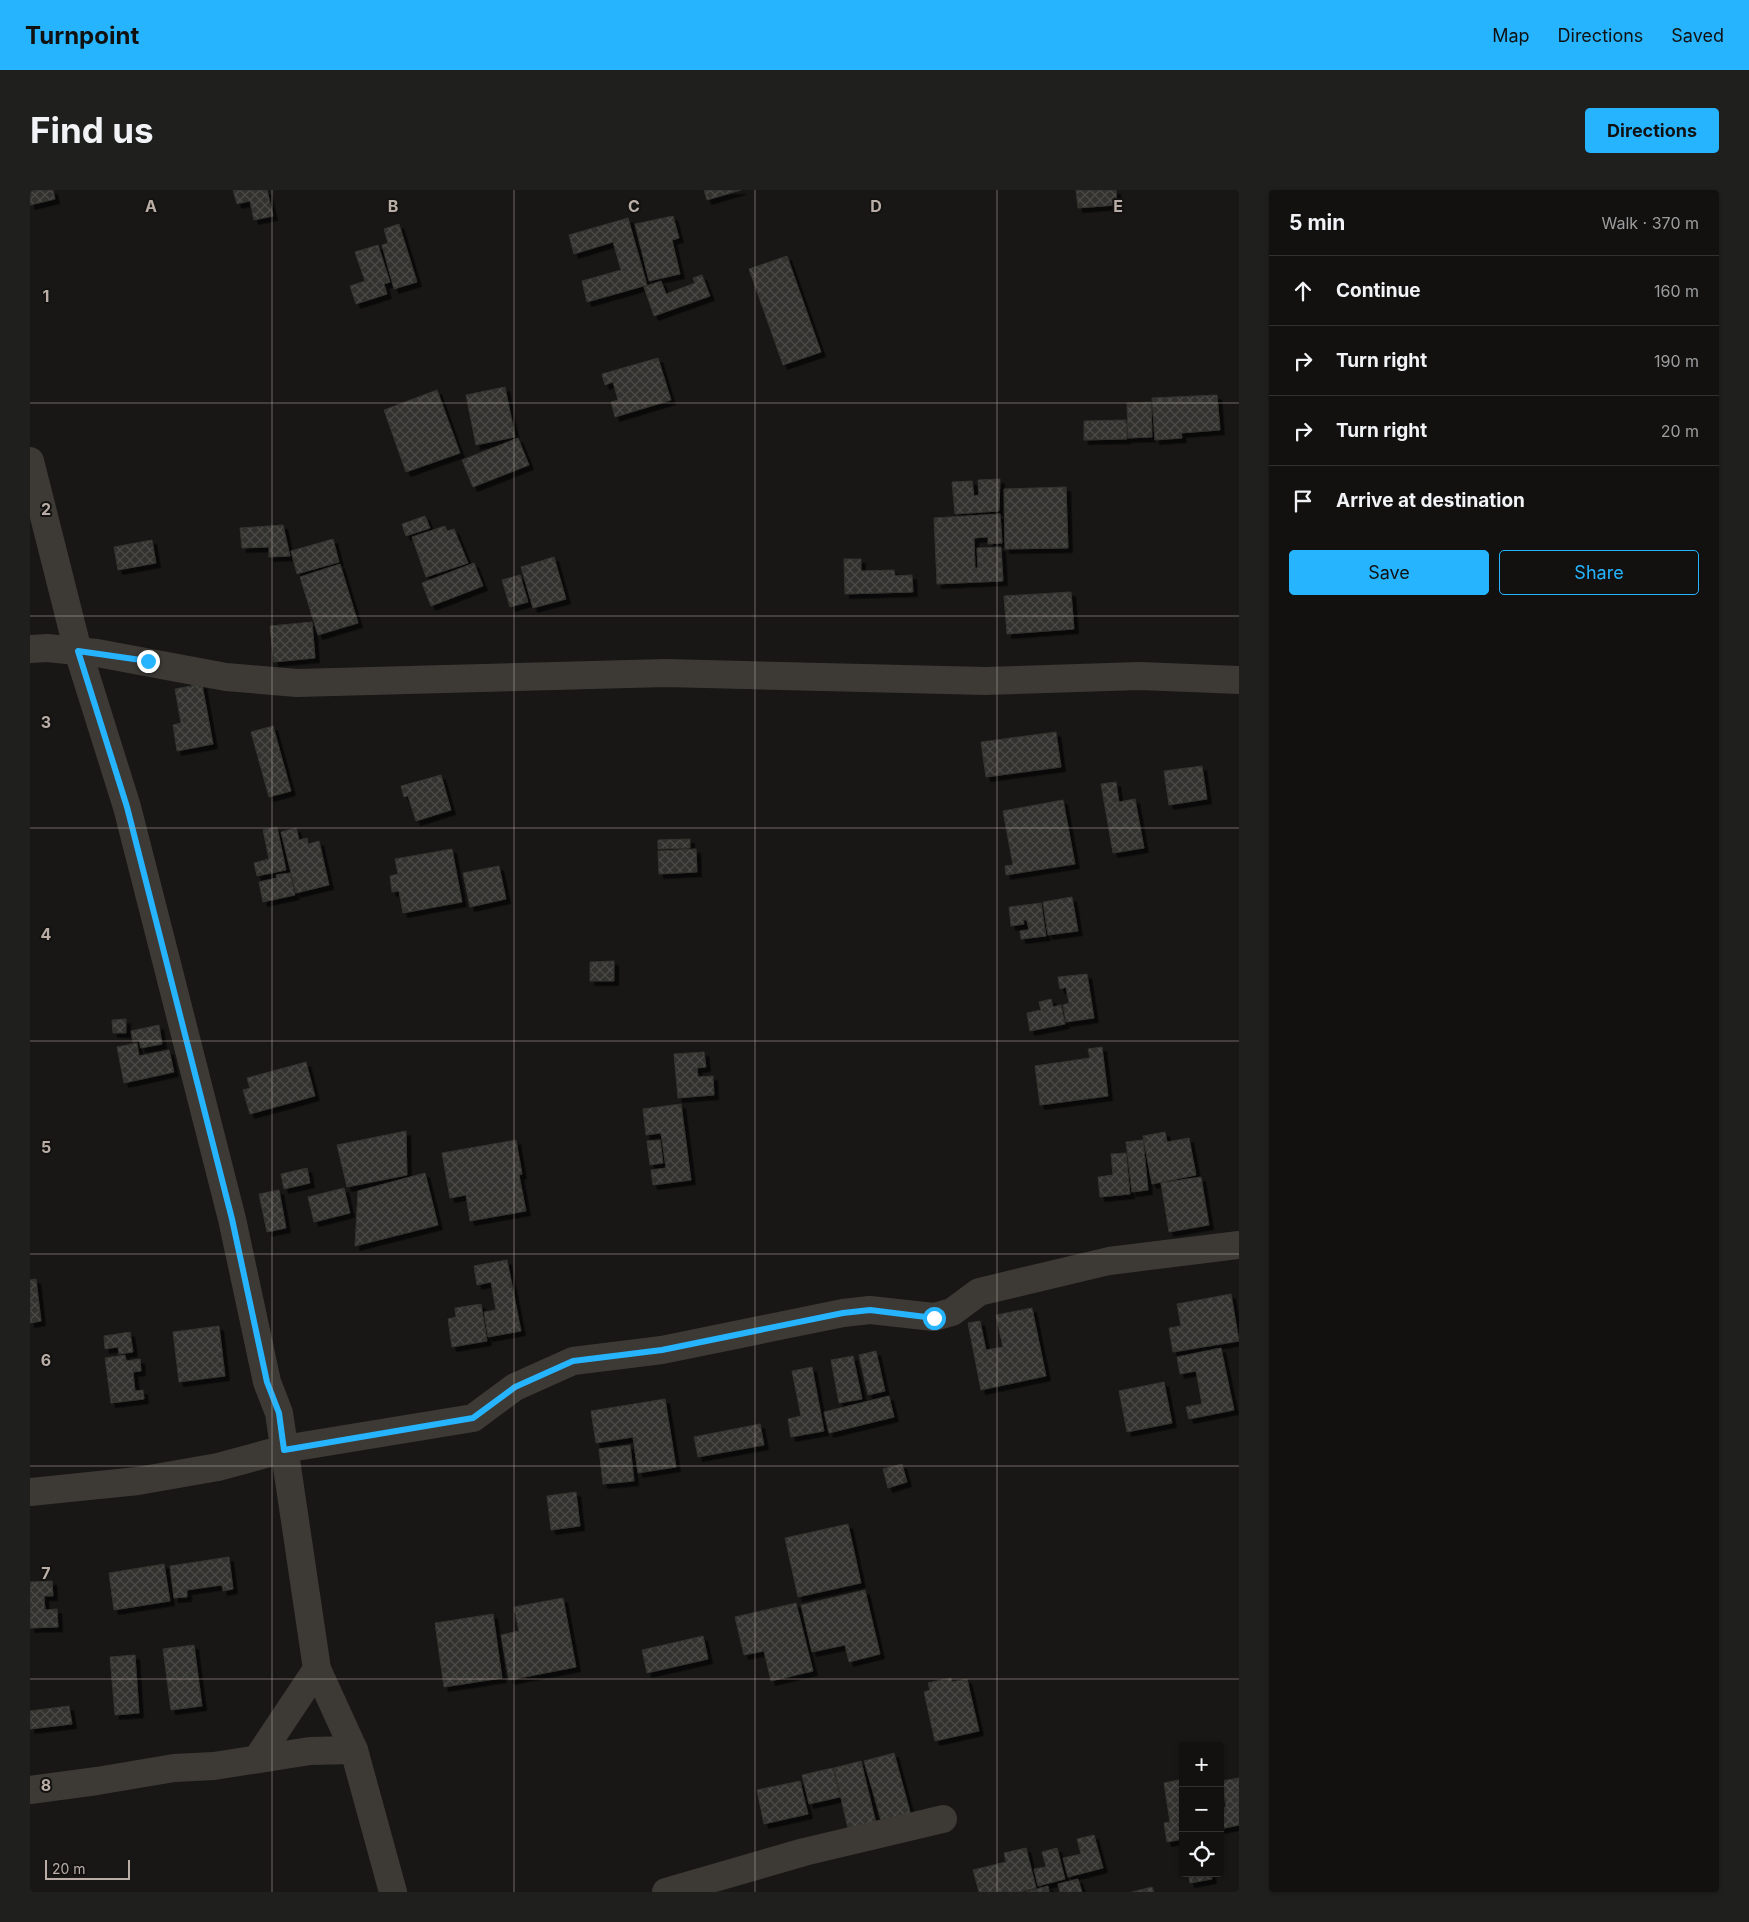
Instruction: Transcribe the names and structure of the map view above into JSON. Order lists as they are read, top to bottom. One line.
{"scale_bar":"20 m","page":{"header":"Turnpoint","nav":["Map","Directions","Saved"],"buttons":["Directions",["Save","Share"]],"title":"Find us","heading":["5 min","Walk · 370 m"],"list":[["Continue","160 m"],["Turn right","190 m"],["Turn right","20 m"],"Arrive at destination"],"map_buttons":["+","−"],"scale":"20 m"},"grid":{"columns":["A","B","C","D","E"],"rows":["1","2","3","4","5","6","7","8"]}}
